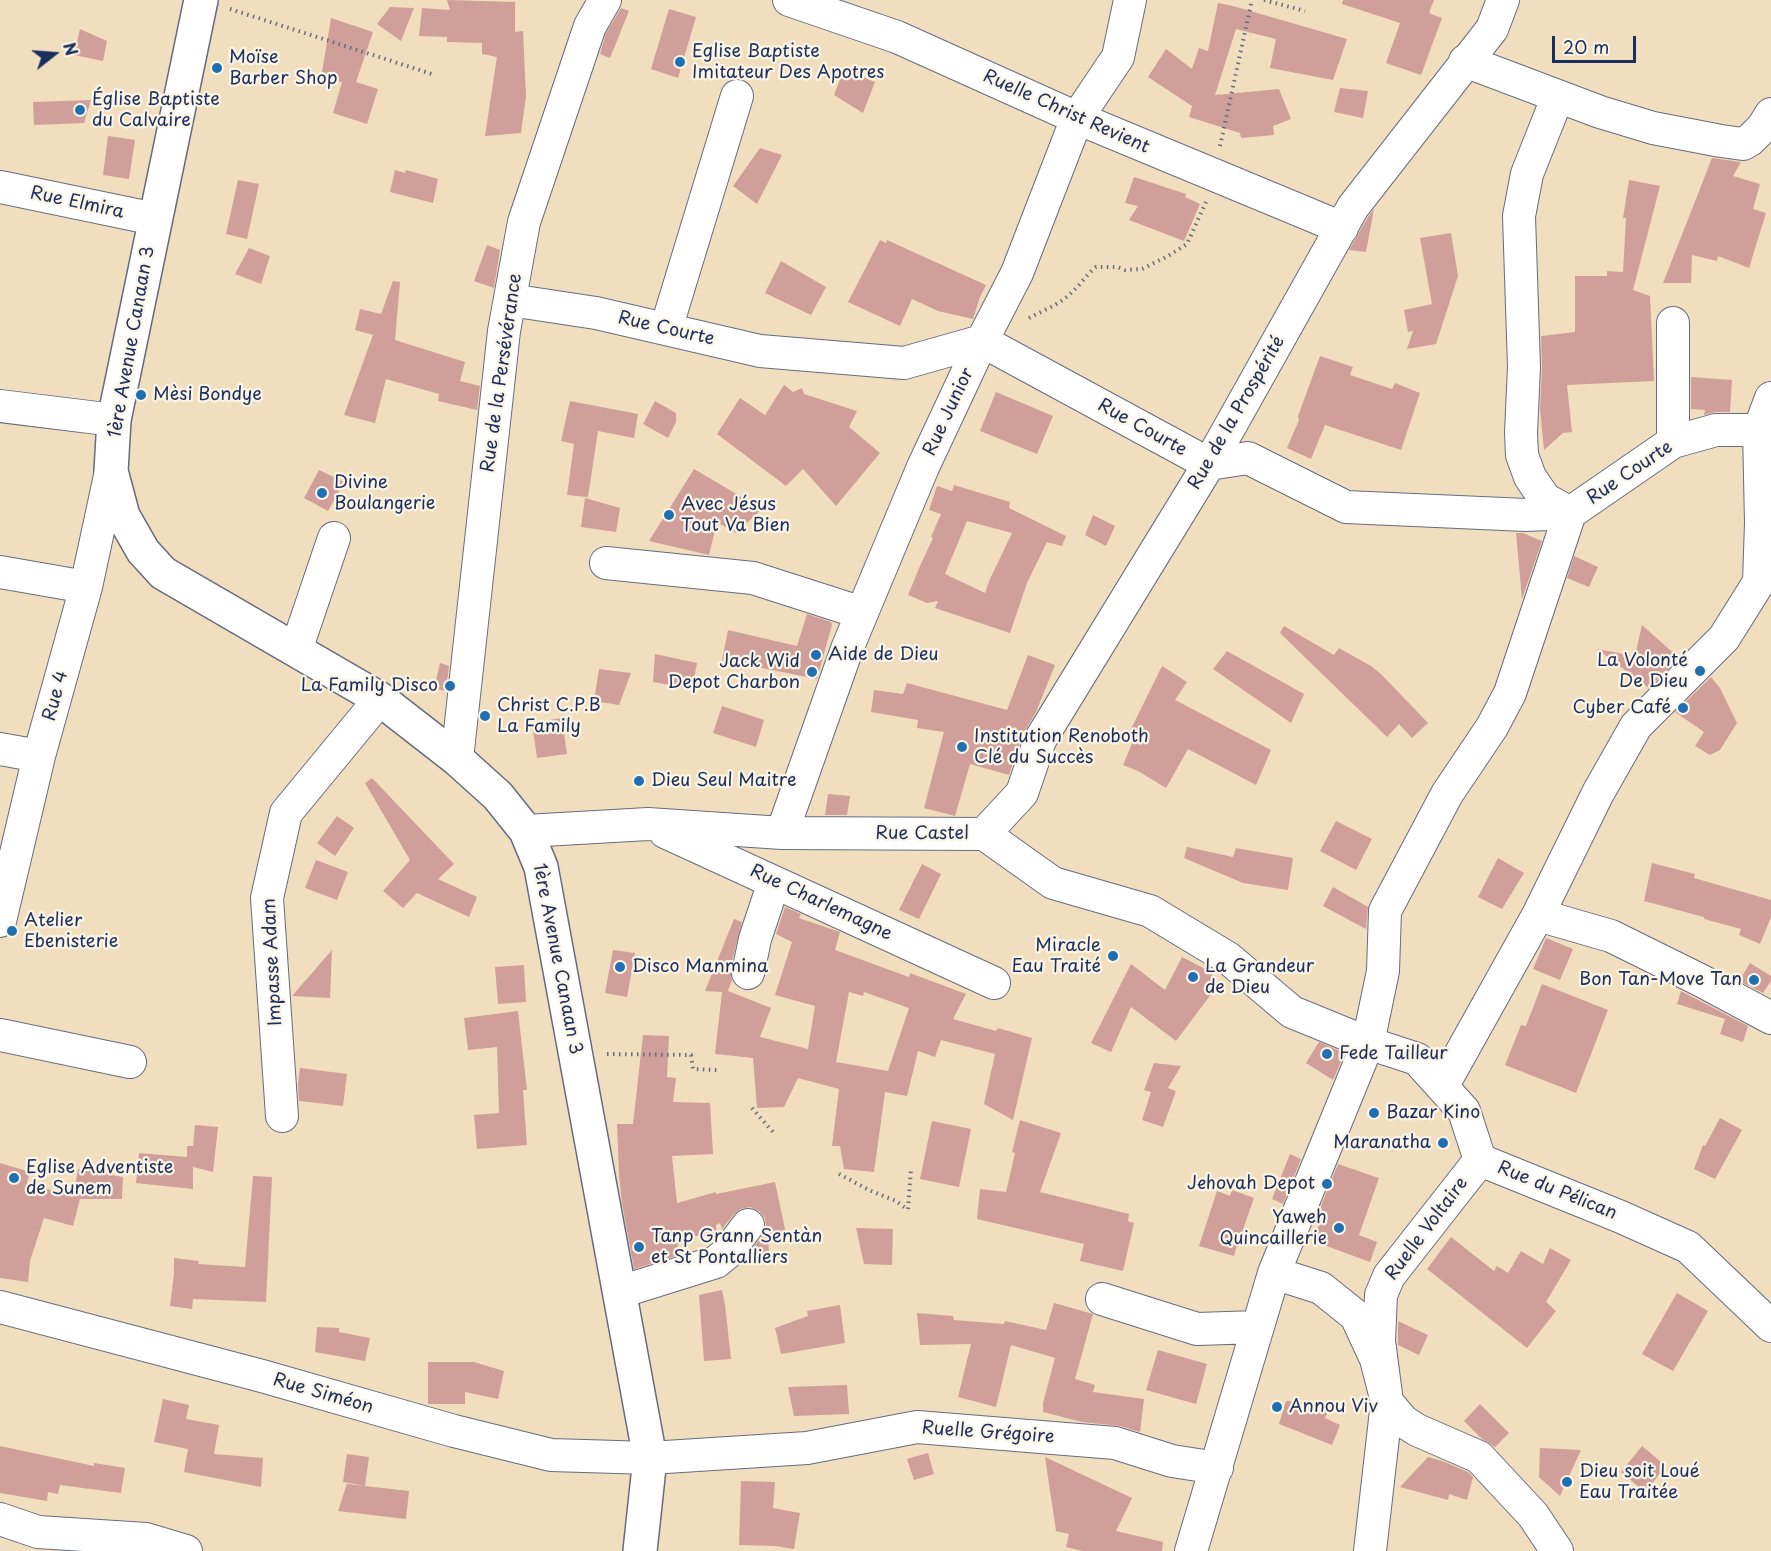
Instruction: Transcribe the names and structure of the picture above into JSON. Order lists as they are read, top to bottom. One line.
{"streets":{"main road":["1ère Avenue Canaan 3"],"street":["Ruelle Christ Revient","Rue Elmira","Rue Courte","Rue de la Persévérance","Rue Junior","Rue de la Prospérité","Rue 4","Rue Castel","Rue Charlemagne","Impasse Adam","Rue du Pélican","Ruelle Voltaire","Rue Siméon","Ruelle Grégoire"]},"crossings":[["Ruelle Christ Revient","Rue Junior"],["Ruelle Christ Revient","Rue de la Prospérité"],["Rue Elmira","1ère Avenue Canaan 3"],["Rue Courte","Rue de la Persévérance"],["Rue Courte","Rue Junior"],["Rue Courte","Rue de la Prospérité"],["1ère Avenue Canaan 3","Rue de la Persévérance"],["1ère Avenue Canaan 3","Rue 4"],["1ère Avenue Canaan 3","Rue Castel"],["1ère Avenue Canaan 3","Impasse Adam"],["1ère Avenue Canaan 3","Rue Siméon"],["1ère Avenue Canaan 3","Ruelle Grégoire"],["Rue Junior","Rue Castel"],["Rue de la Prospérité","Rue Castel"],["Rue Castel","Rue Charlemagne"],["Rue Castel","Rue du Pélican"],["Rue du Pélican","Ruelle Voltaire"],["Rue Siméon","Ruelle Grégoire"]],"places":["Eglise Baptiste Imitateur Des Apotres","Moïse Barber Shop","Église Baptiste du Calvaire","Mèsi Bondye","Divine Boulangerie","Avec Jésus Tout Va Bien","Aide de Dieu","La Volonté De Dieu","Jack Wid Depot Charbon","La Family Disco","Cyber Café","Christ C.P.B La Family","Institution Renoboth Clé du Succès","Dieu Seul Maitre","Atelier Ebenisterie","Miracle Eau Traité","Disco Manmina","La Grandeur de Dieu","Bon Tan-Move Tan","Fede Tailleur","Bazar Kino","Maranatha","Eglise Adventiste de Sunem","Jehovah Depot","Yaweh Quincaillerie","Tanp Grann Sentàn et St Pontalliers","Annou Viv","Dieu soit Loué Eau Traitée"],"scale_bar":"20 m","north":"right"}
